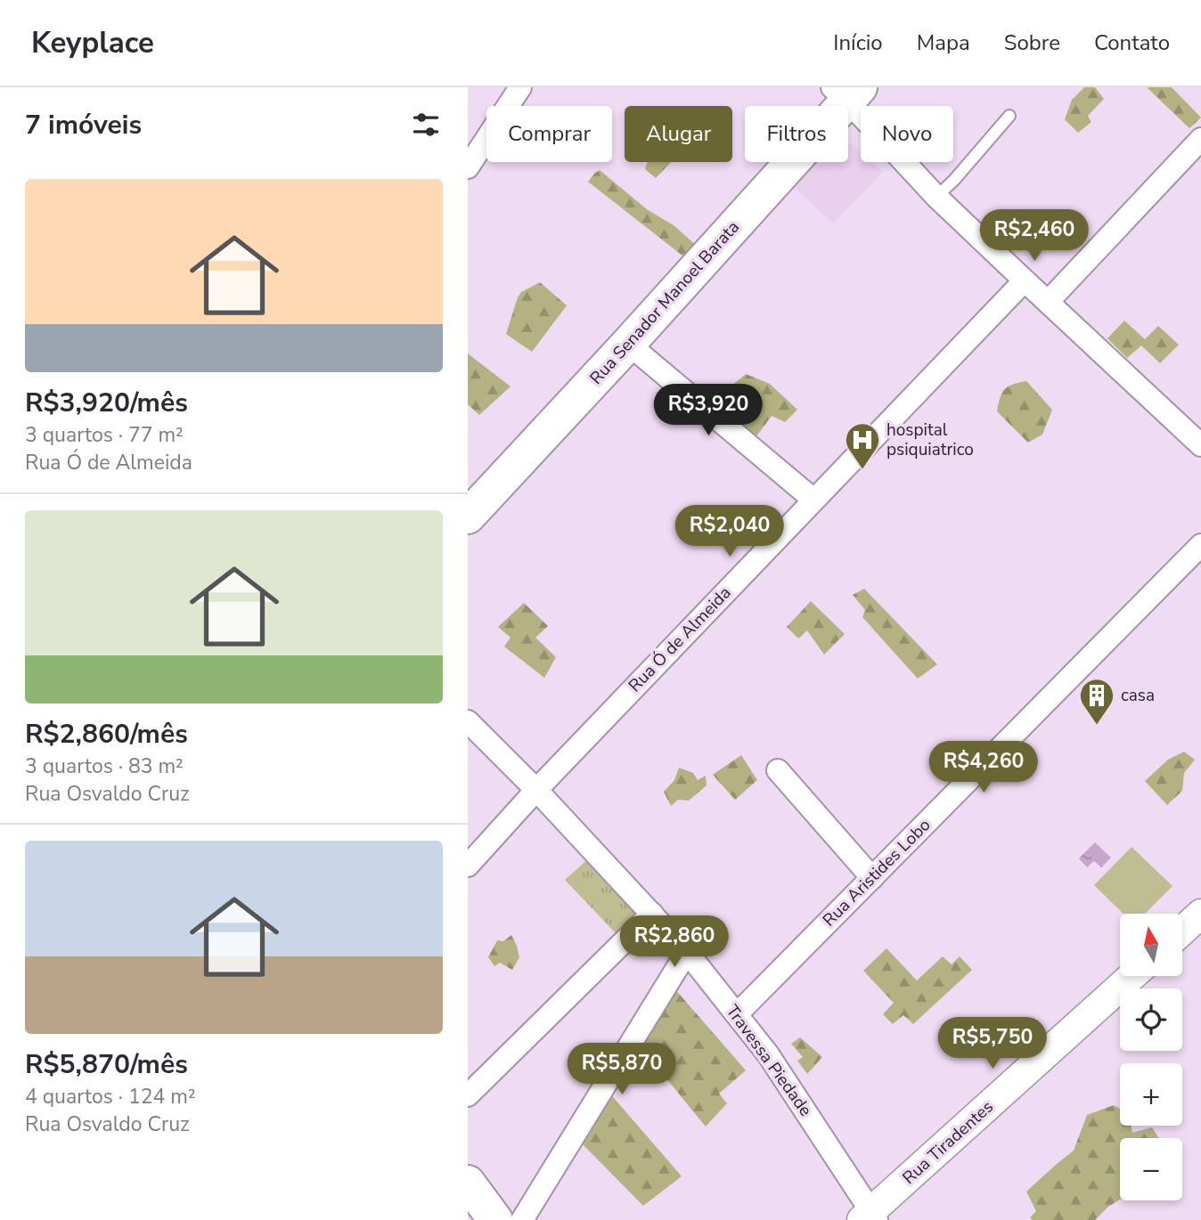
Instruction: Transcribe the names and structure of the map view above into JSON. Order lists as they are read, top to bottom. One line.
{"streets":{"main road":["Rua Senador Manoel Barata"],"street":["Rua Ó de Almeida","Rua Aristides Lobo","Travessa Piedade","Rua Tiradentes"]},"crossings":[["Rua Ó de Almeida","Travessa Piedade"],["Rua Aristides Lobo","Travessa Piedade"],["Travessa Piedade","Rua Tiradentes"]],"places":{"hospital":["hospital psiquiatrico"],"building":["casa"]},"north":"top","page":{"header":"Keyplace","nav":["Início","Mapa","Sobre","Contato"],"heading":"7 imóveis","chip":["Comprar","Alugar","Filtros","Novo"],"list":[{"name":"R$3,920/mês","note":"3 quartos · 77 m² · Rua Ó de Almeida"},{"name":"R$2,860/mês","note":"3 quartos · 83 m² · Rua Osvaldo Cruz"},{"name":"R$5,870/mês","note":"4 quartos · 124 m² · Rua Osvaldo Cruz"}],"price":["R$2,460","R$3,920","R$2,040","R$4,260","R$2,860","R$5,750","R$5,870"],"map_buttons":["+","−"]}}
